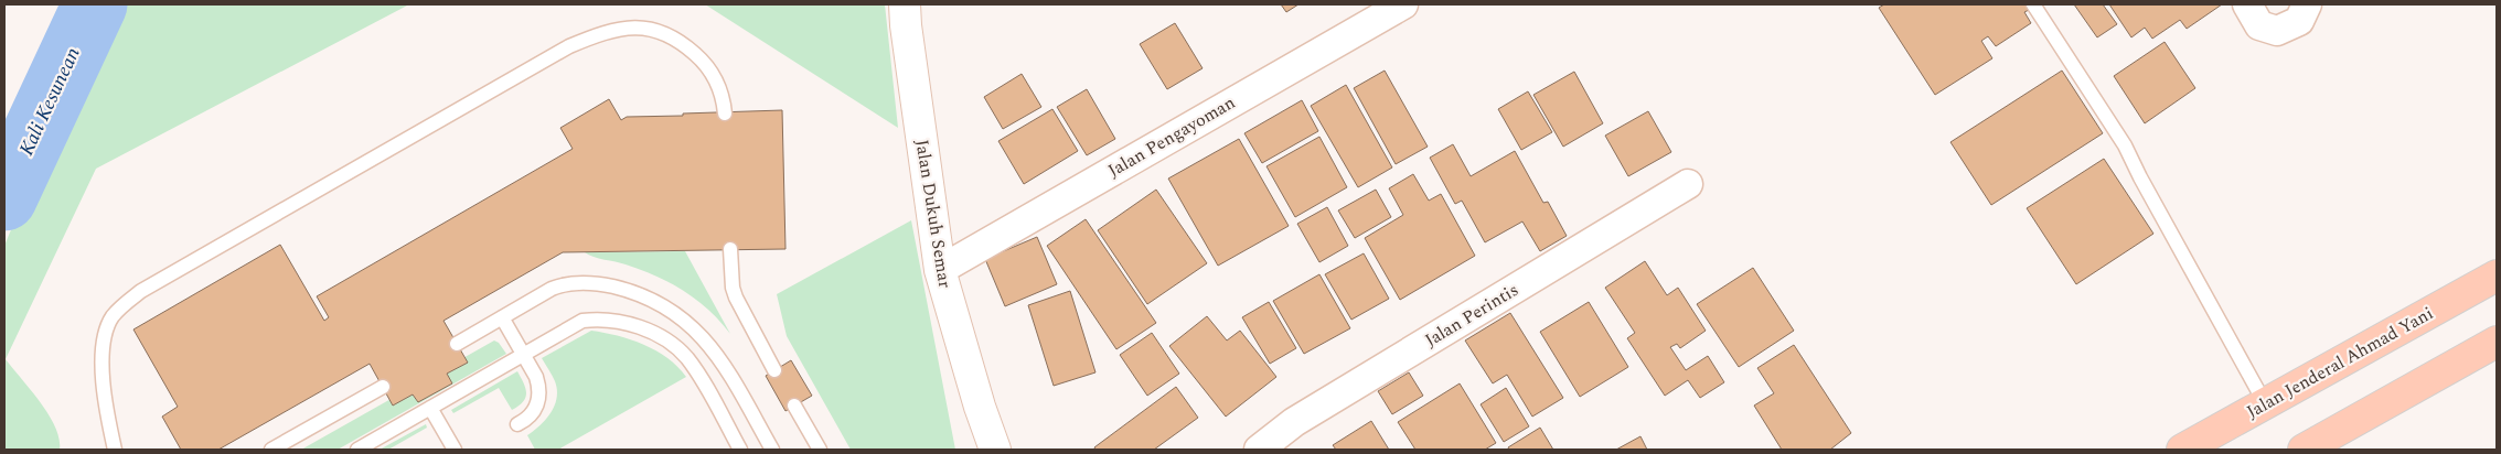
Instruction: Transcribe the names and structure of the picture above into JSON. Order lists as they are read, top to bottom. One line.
{"streets":{"highway":["Jalan Jenderal Ahmad Yani"],"street":["Jalan Pengayoman","Jalan Dukuh Semar","Jalan Perintis"]},"crossings":[["Jalan Pengayoman","Jalan Dukuh Semar"]],"water":["Kali Kesunean"]}
